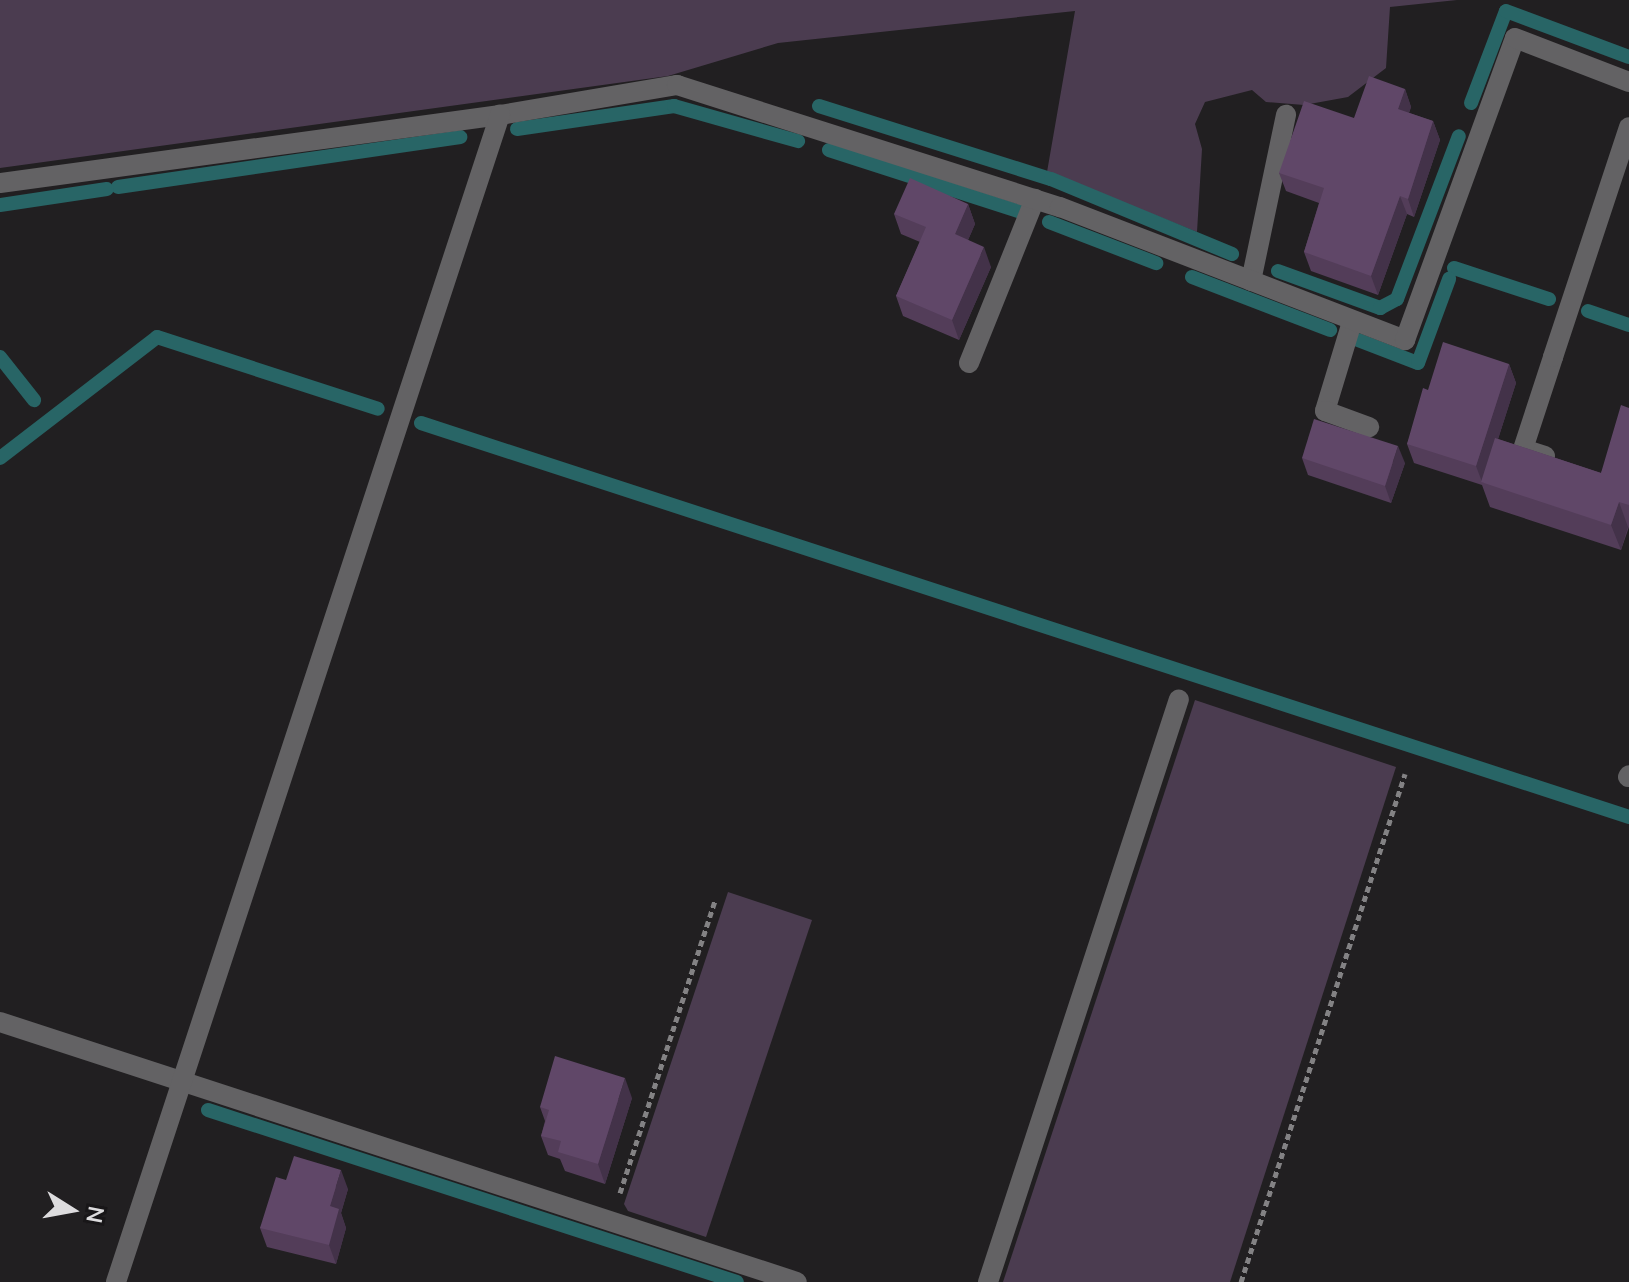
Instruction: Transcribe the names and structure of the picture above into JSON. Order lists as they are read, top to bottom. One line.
{"north":"right"}
